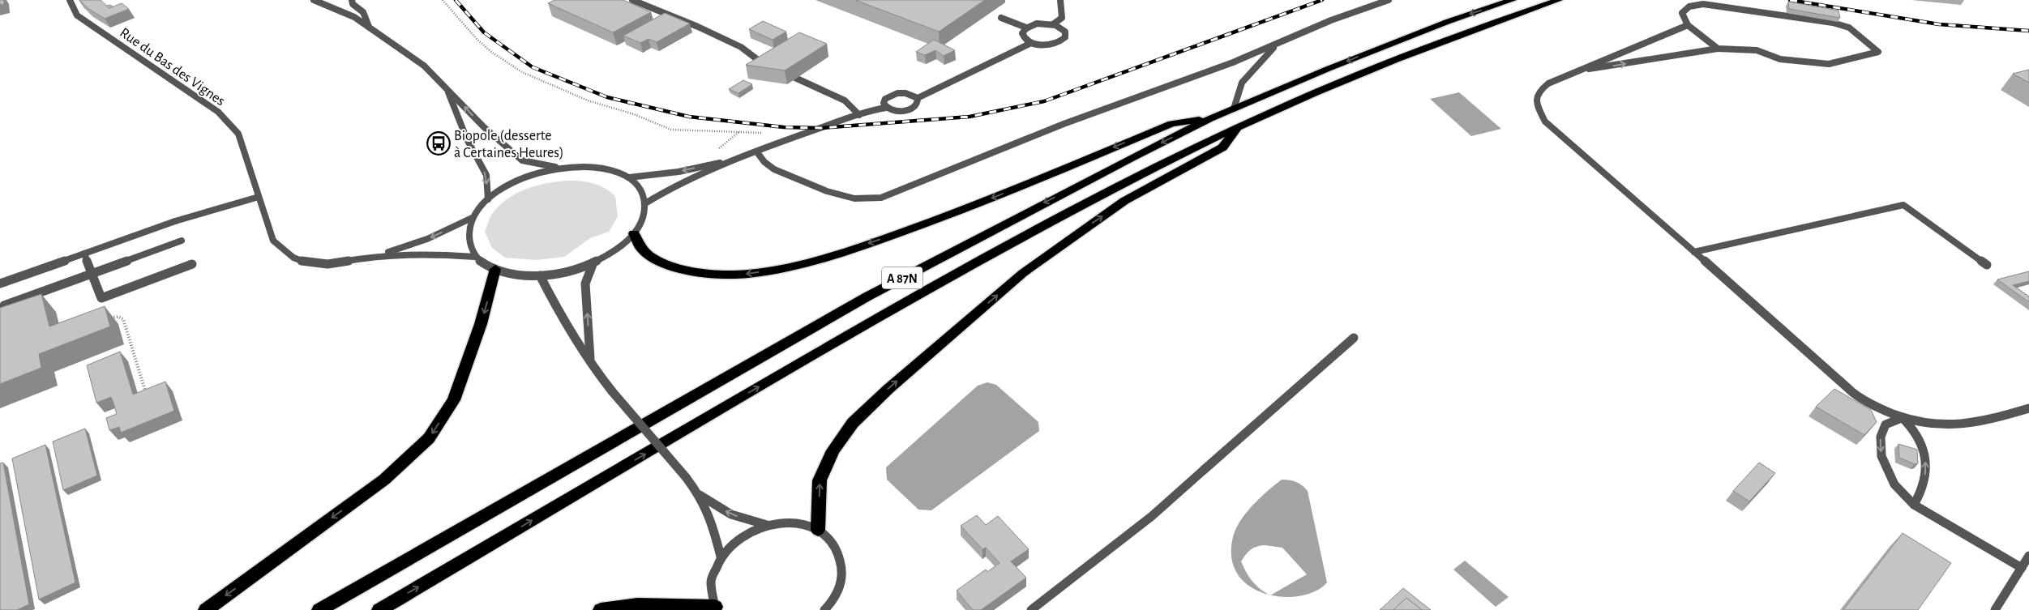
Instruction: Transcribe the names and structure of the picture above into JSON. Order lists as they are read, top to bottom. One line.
{"streets":{"highway":["A 87N"],"street":["Rue du Bas des Vignes"]},"places":{"bus stop":["Biopole (desserte à Certaines Heures)"]}}
